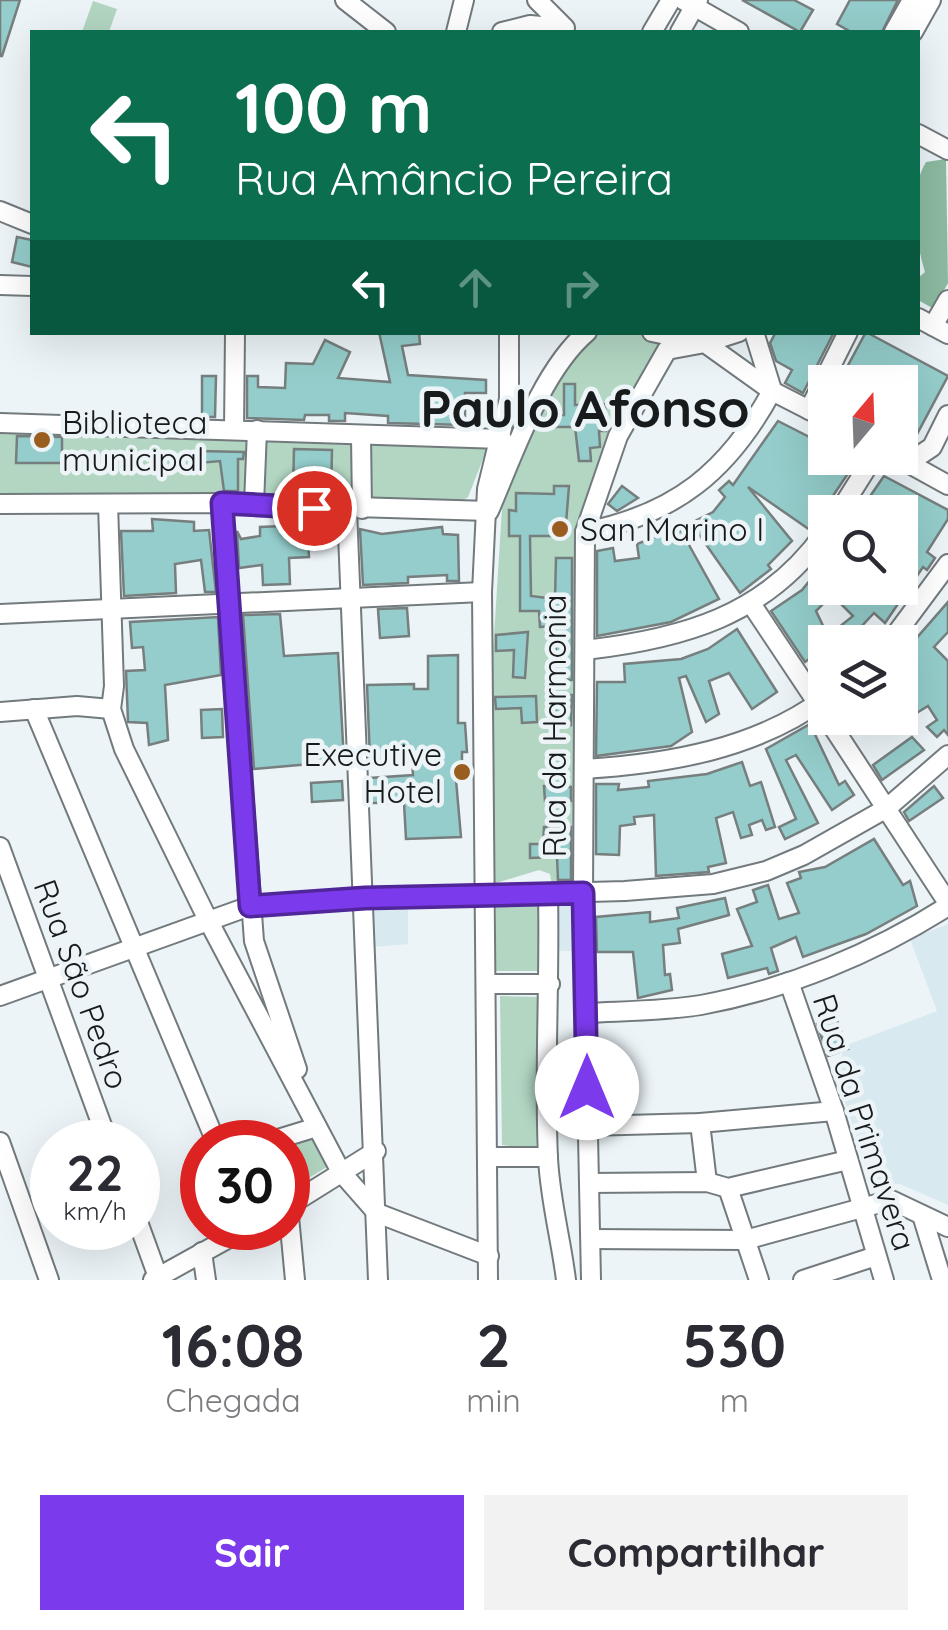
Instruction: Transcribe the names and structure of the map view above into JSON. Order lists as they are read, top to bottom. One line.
{"streets":{"street":["Rua da Harmonia","Rua São Pedro","Rua da Primavera"]},"districts":["Paulo Afonso"],"places":["Biblioteca municipal","San Marino I","Executive Hotel"],"north":"top","page":{"turn":["100 m","Rua Amâncio Pereira"],"speed":"22 km/h","limit":"30","eta":["16:08","Chegada","2","min","530","m"],"buttons":["Sair","Compartilhar"]}}
